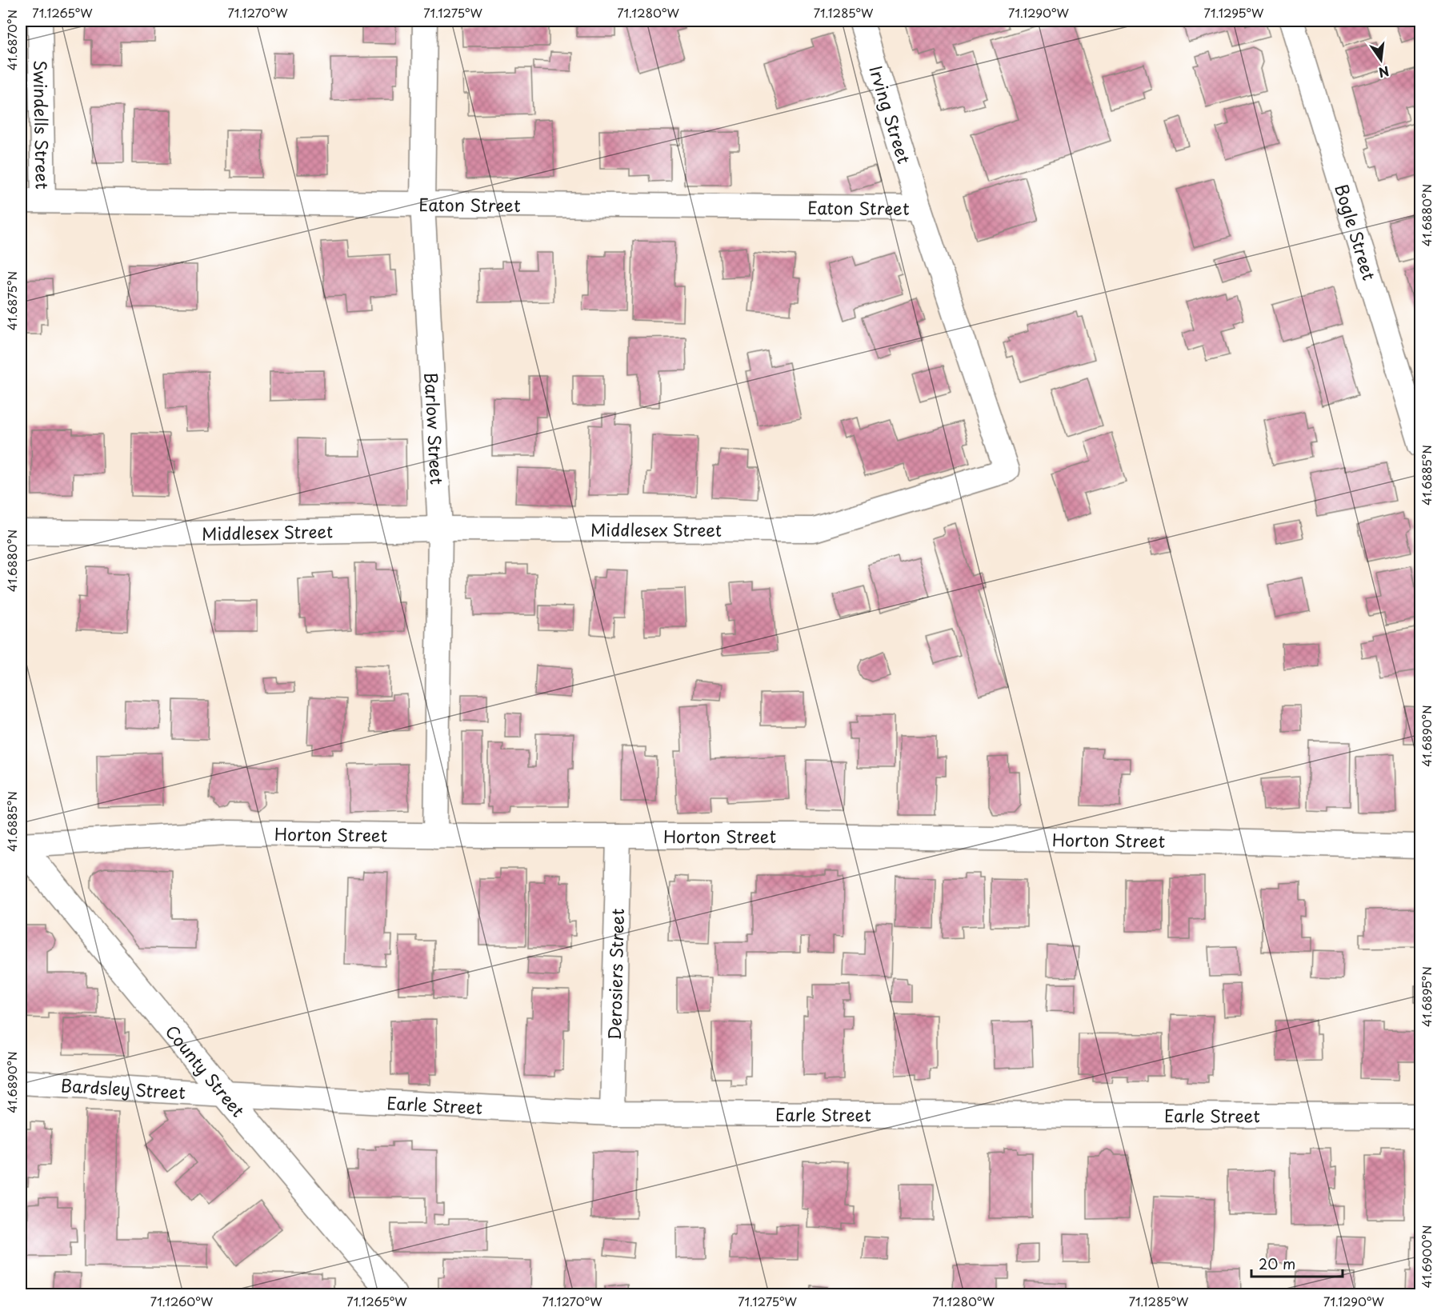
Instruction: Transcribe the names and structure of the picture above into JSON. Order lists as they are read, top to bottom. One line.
{"streets":{"street":["Irving Street","Swindells Street","Eaton Street","Bogle Street","Barlow Street","Middlesex Street","Horton Street","Derosiers Street","County Street","Bardsley Street","Earle Street"]},"crossings":[["Irving Street","Eaton Street"],["Irving Street","Middlesex Street"],["Swindells Street","Eaton Street"],["Eaton Street","Barlow Street"],["Eaton Street","Middlesex Street"],["Barlow Street","Middlesex Street"],["Barlow Street","Horton Street"],["Horton Street","Derosiers Street"],["Horton Street","County Street"],["Derosiers Street","Earle Street"],["County Street","Bardsley Street"],["County Street","Earle Street"],["Bardsley Street","Earle Street"]],"scale_bar":"20 m","north":"bottom","coordinates":["71.1265°W","71.1270°W","71.1275°W","71.1280°W","71.1285°W","71.1290°W","71.1295°W","41.6870°N","41.6880°N","41.6875°N","41.6885°N","41.6890°N","41.6895°N","41.6900°N","71.1260°W"]}
